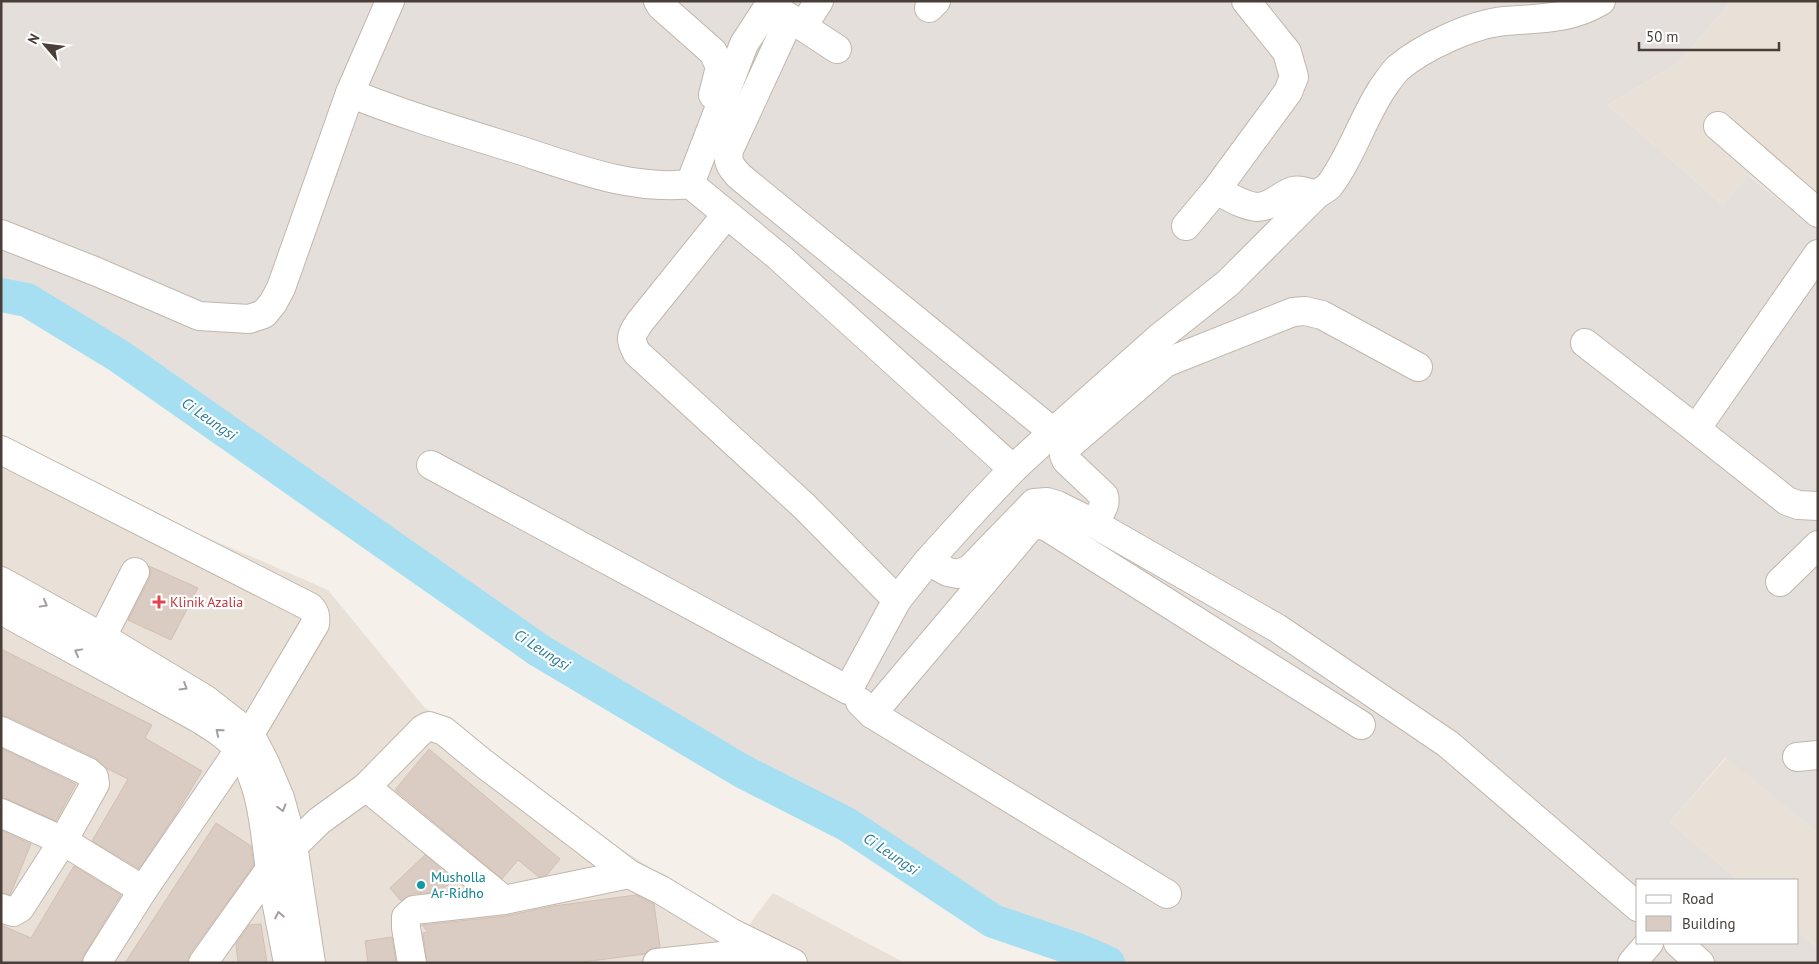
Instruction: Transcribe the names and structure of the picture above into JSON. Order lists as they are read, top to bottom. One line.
{"water":["Ci Leungsi"],"places":{"health":["Klinik Azalia"],"other":["Musholla Ar-Ridho"]},"legend":["Road","Building"],"scale_bar":"50 m","north":"top left"}
